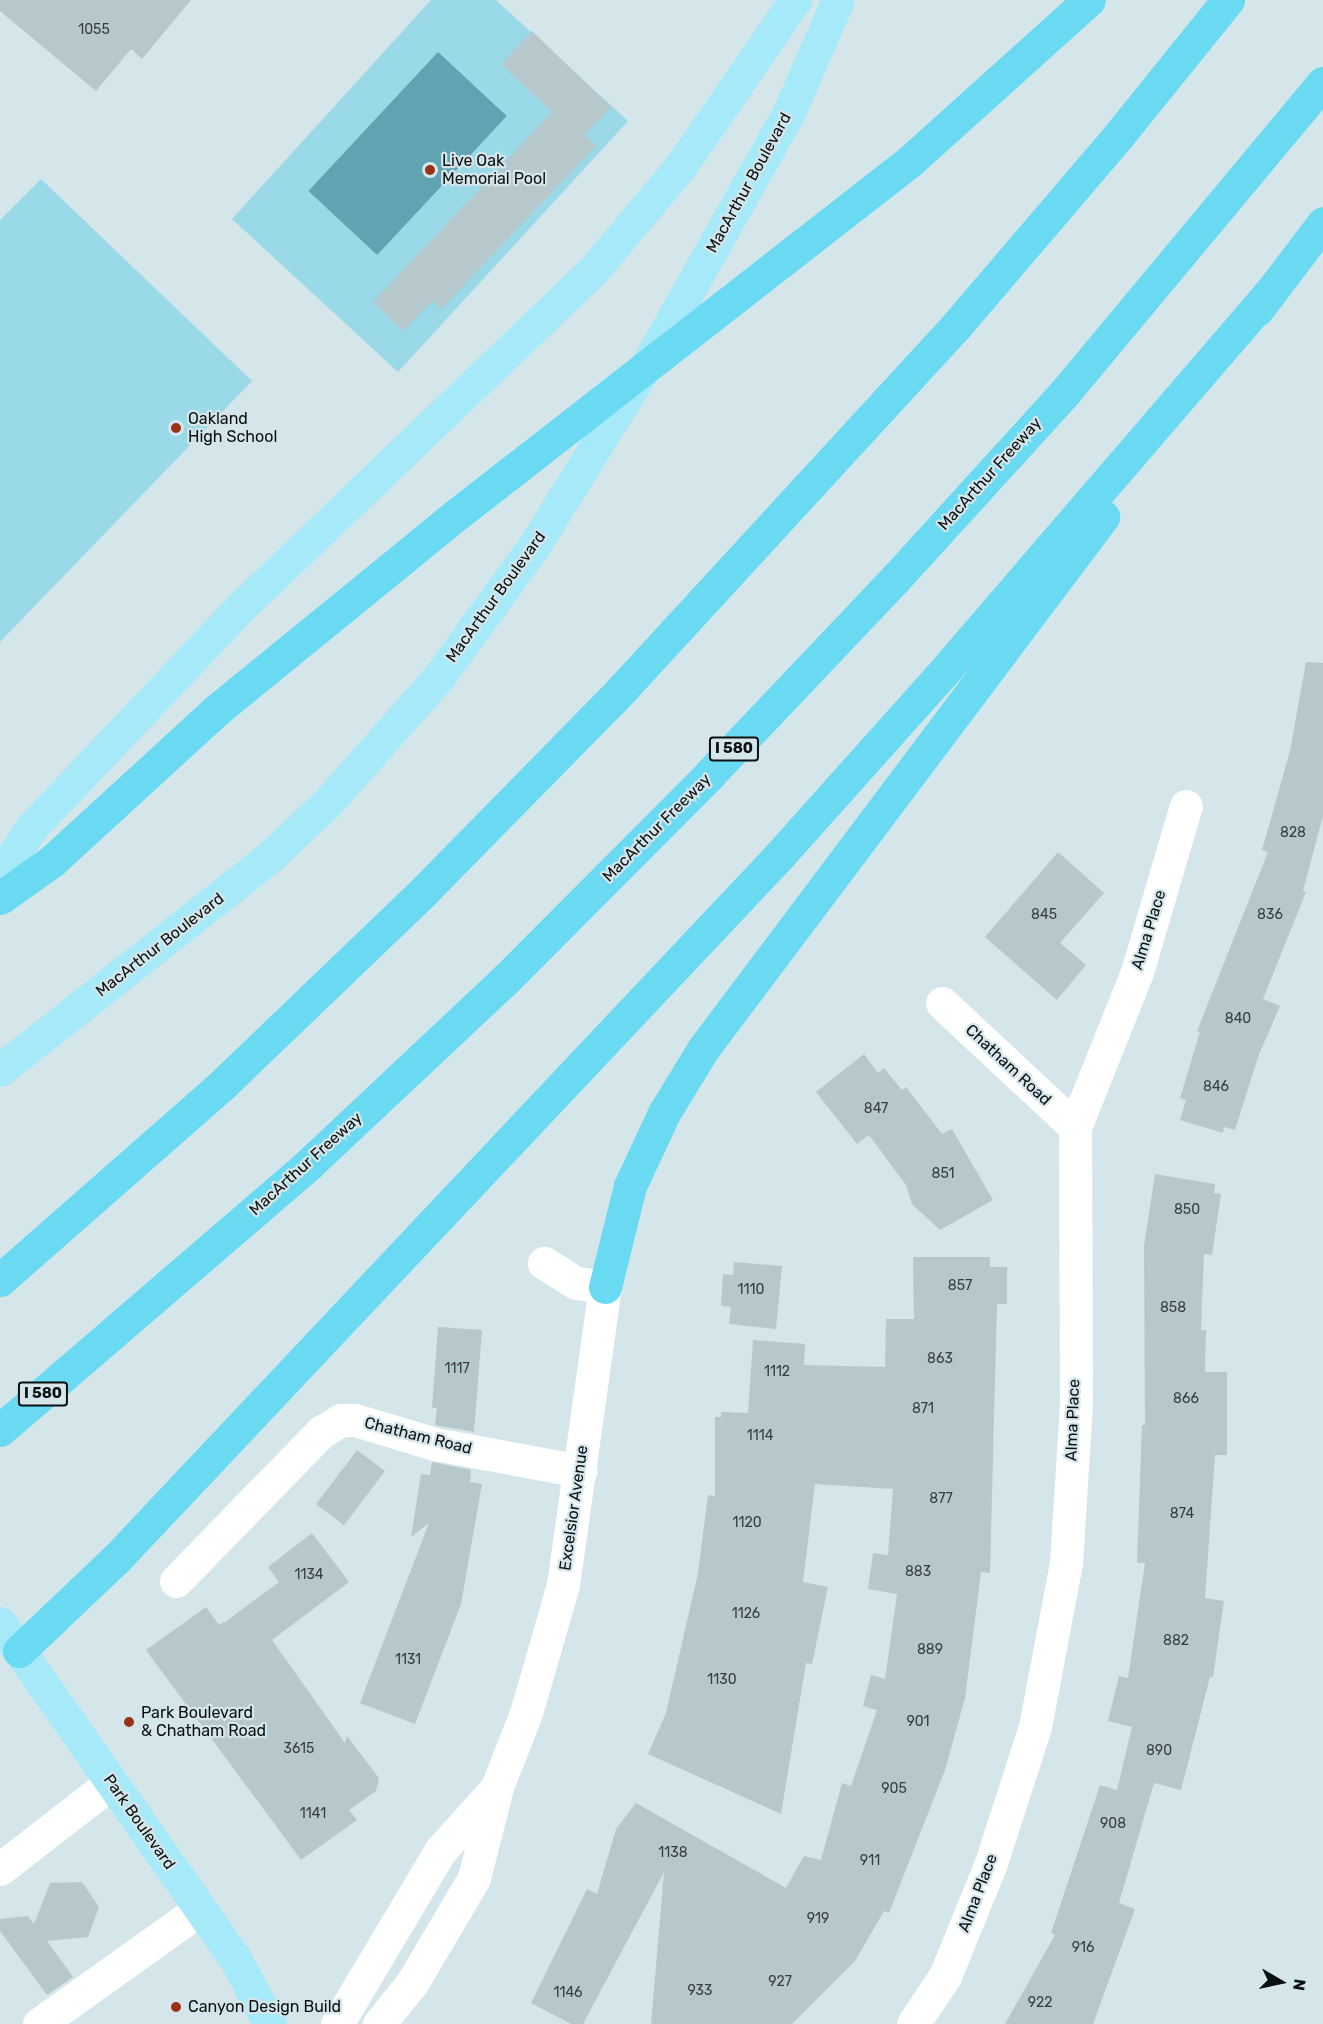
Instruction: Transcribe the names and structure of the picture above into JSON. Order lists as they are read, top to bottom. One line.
{"streets":{"highway":["MacArthur Freeway","I 580"],"main road":["MacArthur Boulevard","Park Boulevard"],"street":["Alma Place","Chatham Road","Excelsior Avenue"]},"crossings":[["Alma Place","Chatham Road"],["Chatham Road","Excelsior Avenue"]],"places":["Live Oak Memorial Pool","Oakland High School","Park Boulevard & Chatham Road","Canyon Design Build"],"house_numbers":["1055","828","845","836","840","846","847","851","850","857","1110","858","863","1117","1112","866","871","1114","877","874","1120","883","1134","1126","882","889","1131","1130","901","3615","890","905","1141","908","1138","911","919","916","927","933","1146","922"],"north":"right"}
